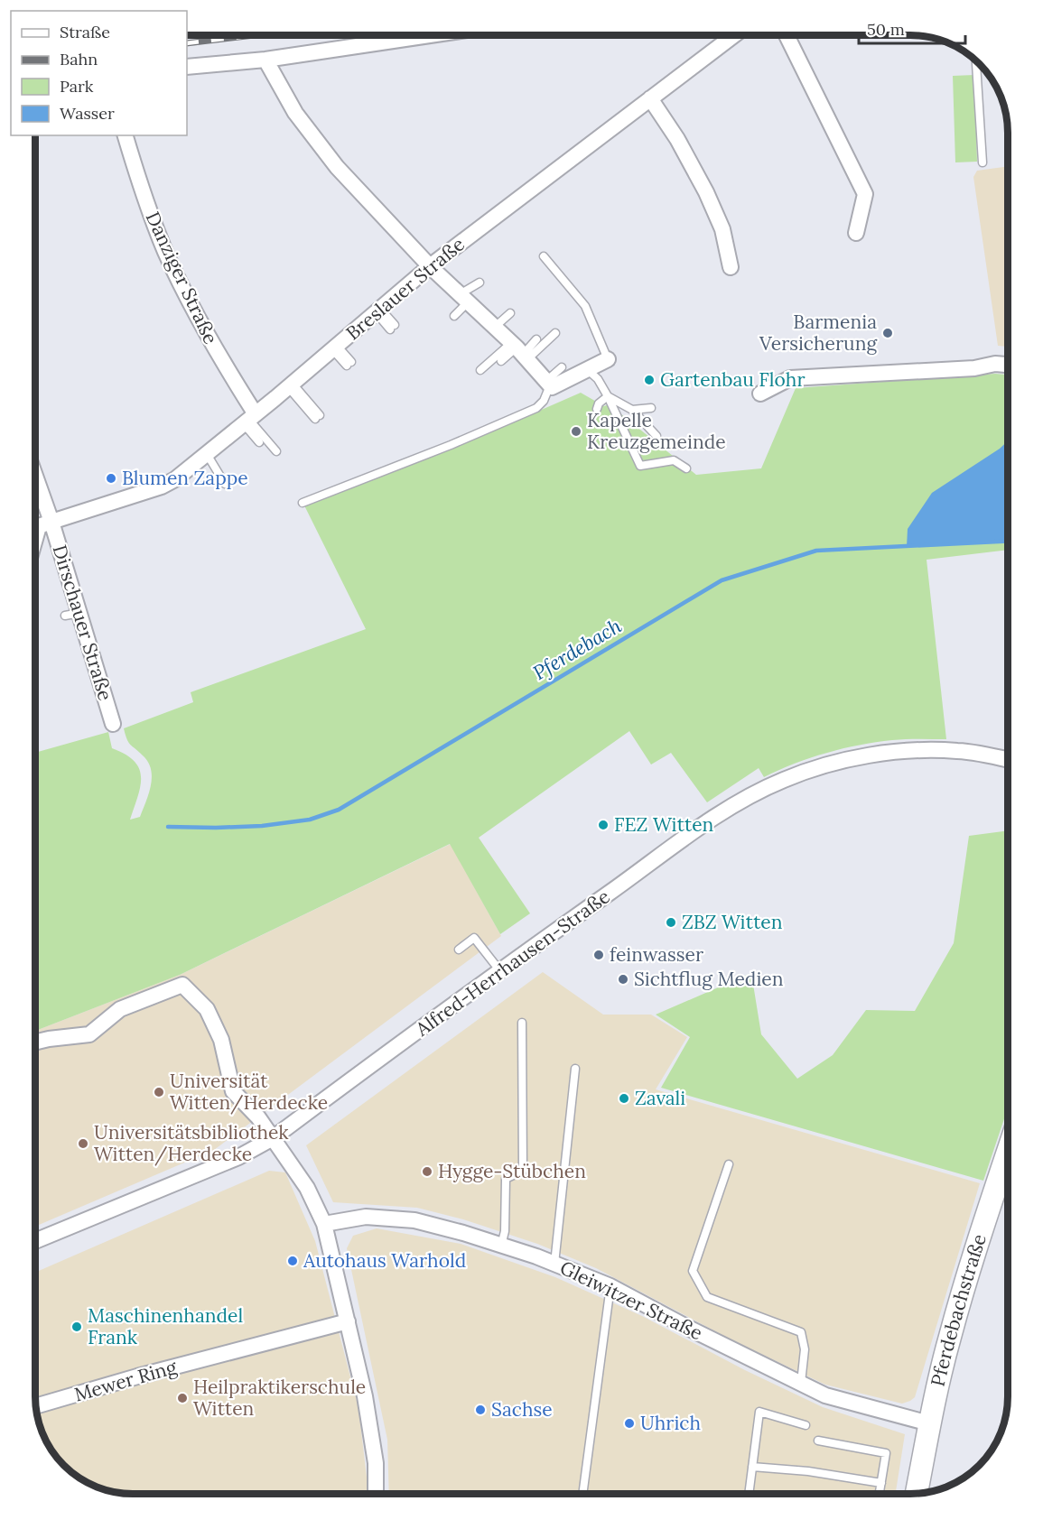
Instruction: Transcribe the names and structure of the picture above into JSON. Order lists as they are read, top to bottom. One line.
{"streets":{"main road":["Pferdebachstraße"],"street":["Danziger Straße","Breslauer Straße","Dirschauer Straße","Alfred-Herrhausen-Straße","Gleiwitzer Straße","Mewer Ring"]},"crossings":[["Danziger Straße","Breslauer Straße"],["Breslauer Straße","Dirschauer Straße"],["Gleiwitzer Straße","Pferdebachstraße"]],"water":["Pferdebach"],"places":["Barmenia Versicherung","Gartenbau Flohr","Kapelle Kreuzgemeinde","Blumen Zappe","FEZ Witten","ZBZ Witten","feinwasser","Sichtflug Medien","Universität Witten/Herdecke","Zavali","Universitätsbibliothek Witten/Herdecke","Hygge-Stübchen","Autohaus Warhold","Maschinenhandel Frank","Heilpraktikerschule Witten","Sachse","Uhrich"],"legend":["Straße","Bahn","Park","Wasser"],"scale_bar":"50 m"}
